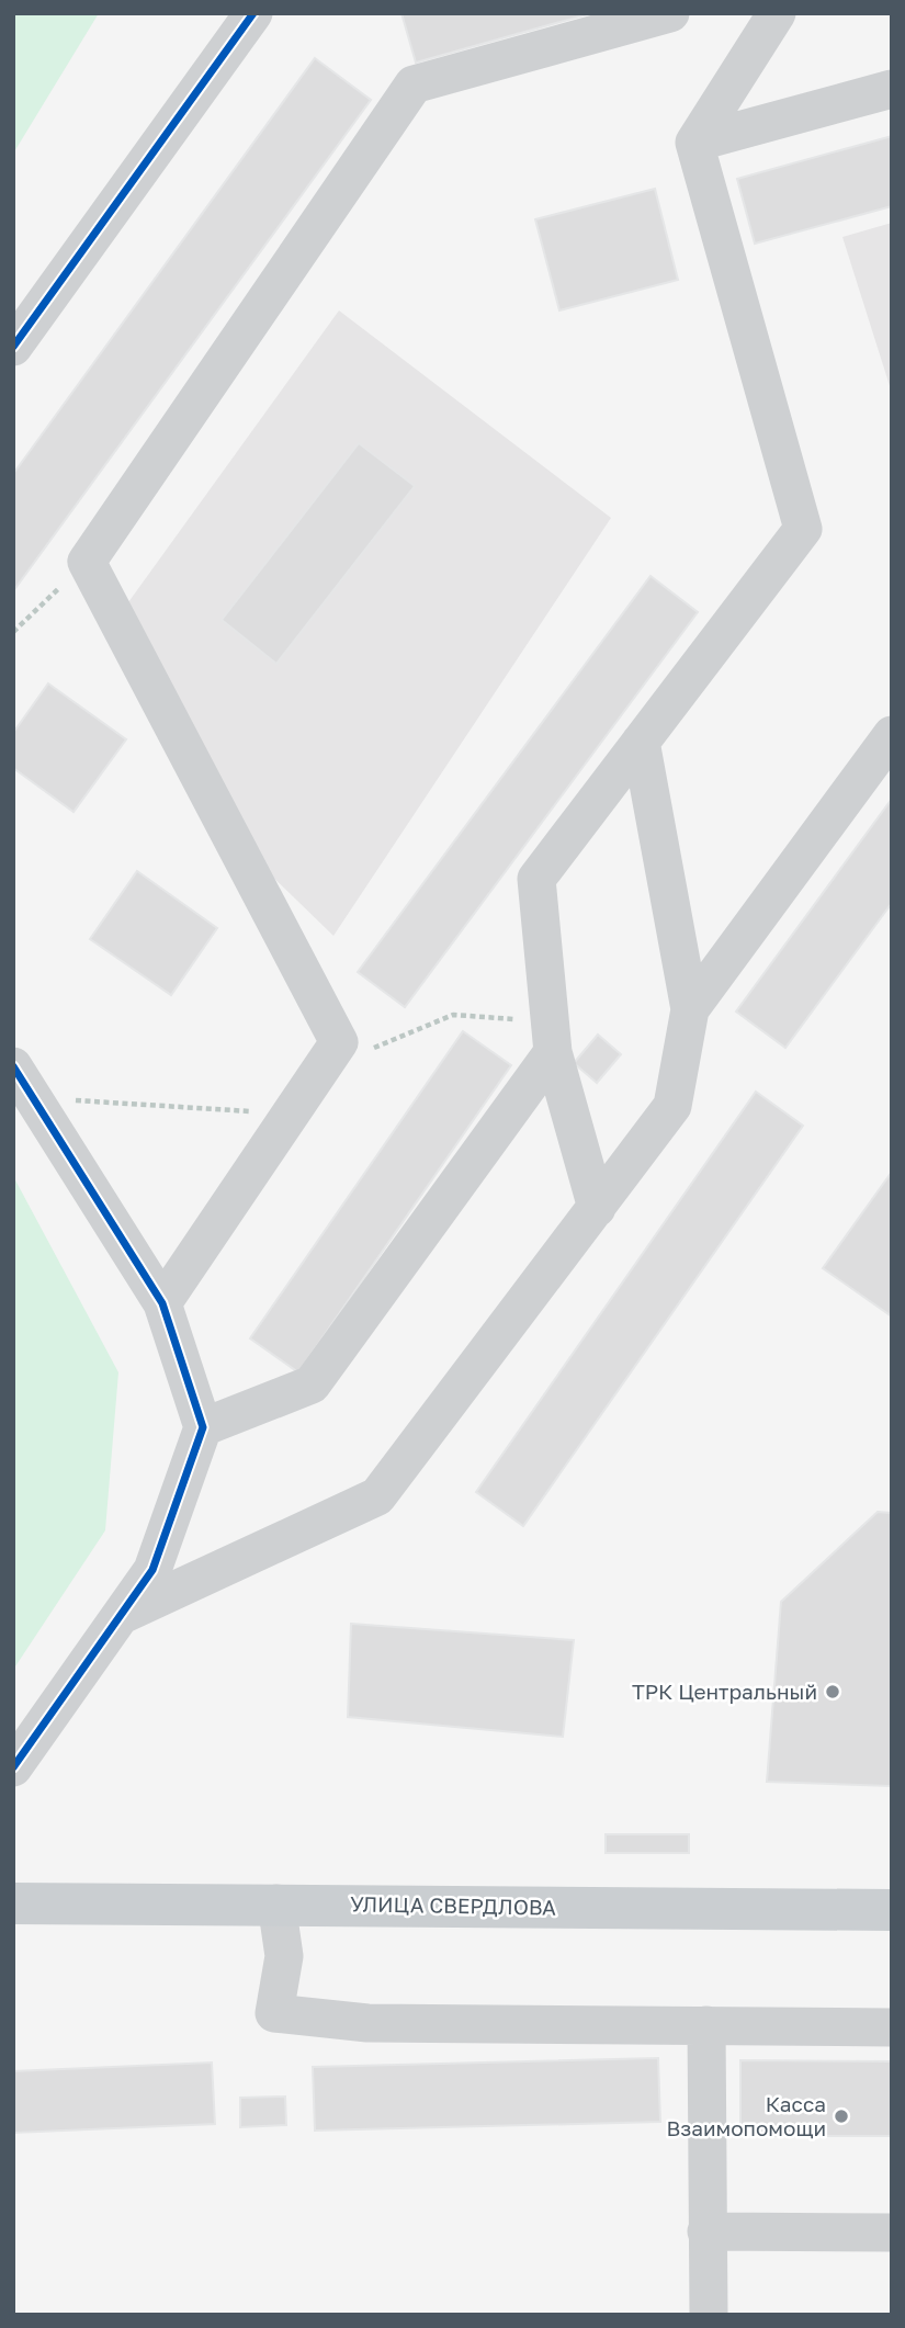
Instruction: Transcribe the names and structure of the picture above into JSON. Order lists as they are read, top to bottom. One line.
{"streets":{"main road":["УЛИЦА СВЕРДЛОВА"]},"places":["ТРК Центральный","Касса Взаимопомощи"]}
